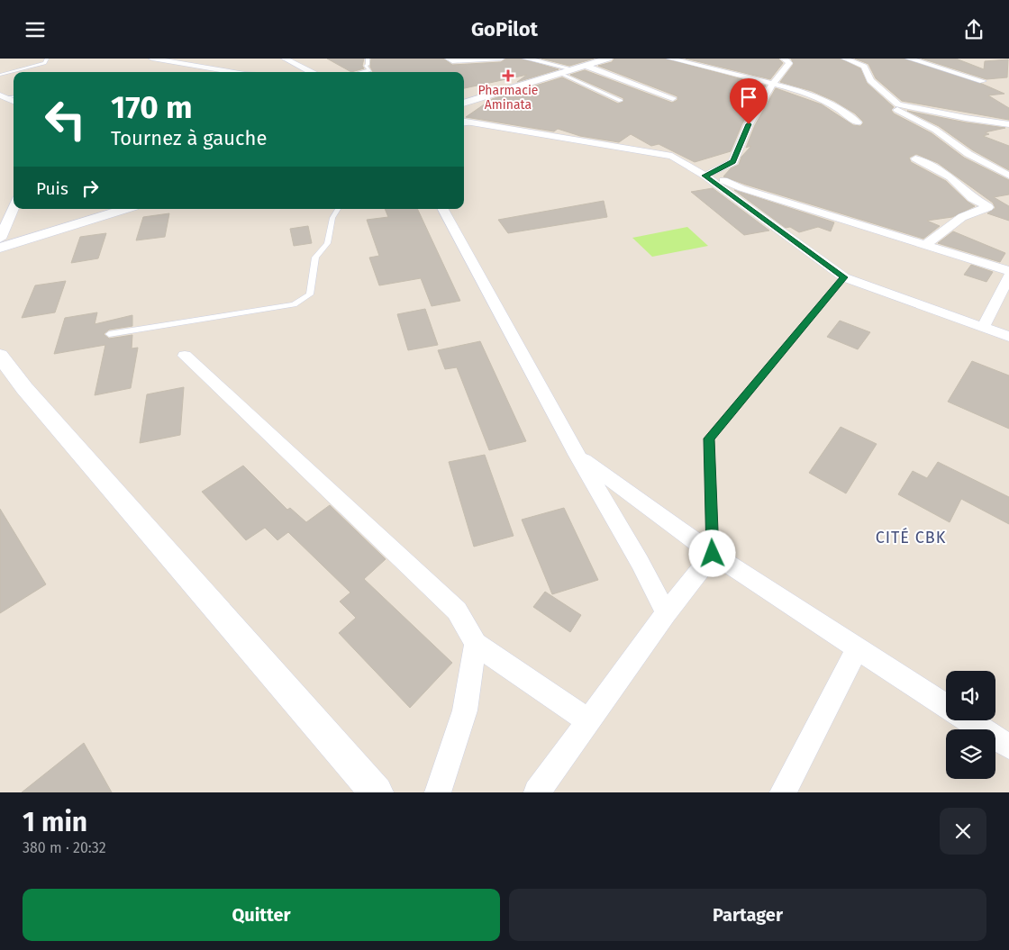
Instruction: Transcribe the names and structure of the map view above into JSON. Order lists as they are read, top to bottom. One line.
{"districts":["CITÉ CBK"],"places":{"health":["Pharmacie Aminata"]},"page":{"header":"GoPilot","turn":["170 m","Tournez à gauche"],"then":"Puis","heading":["1 min","380 m · 20:32"],"buttons":["Quitter","Partager"]}}
